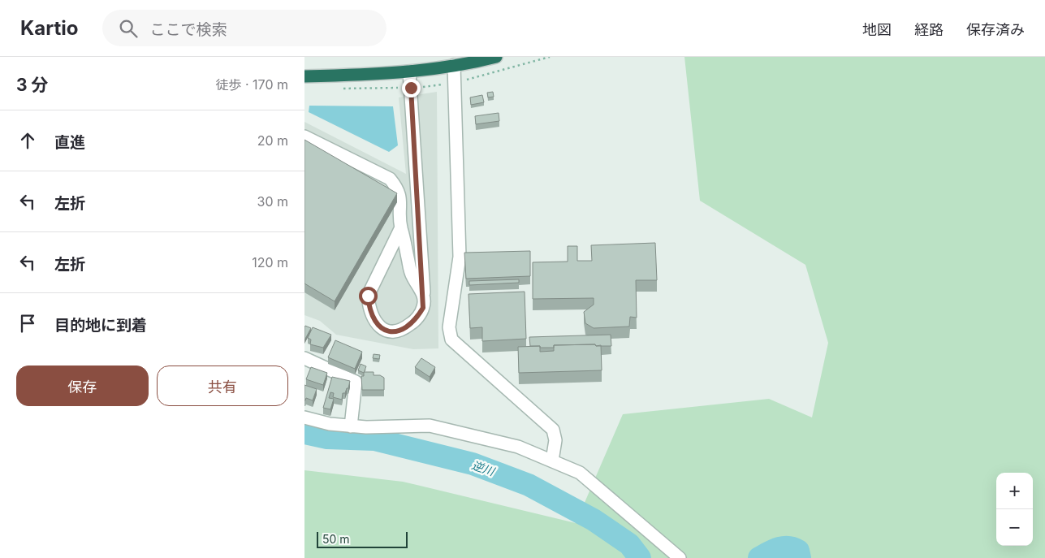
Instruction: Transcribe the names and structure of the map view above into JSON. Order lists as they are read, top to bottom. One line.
{"water":["逆川"],"scale_bar":"50 m","page":{"header":"Kartio","search":"ここで検索","nav":["地図","経路","保存済み"],"heading":["3 分","徒歩 · 170 m"],"list":[["直進","20 m"],["左折","30 m"],["左折","120 m"],"目的地に到着"],"buttons":["保存","共有"],"map_buttons":["+","−"],"scale":"50 m"}}
